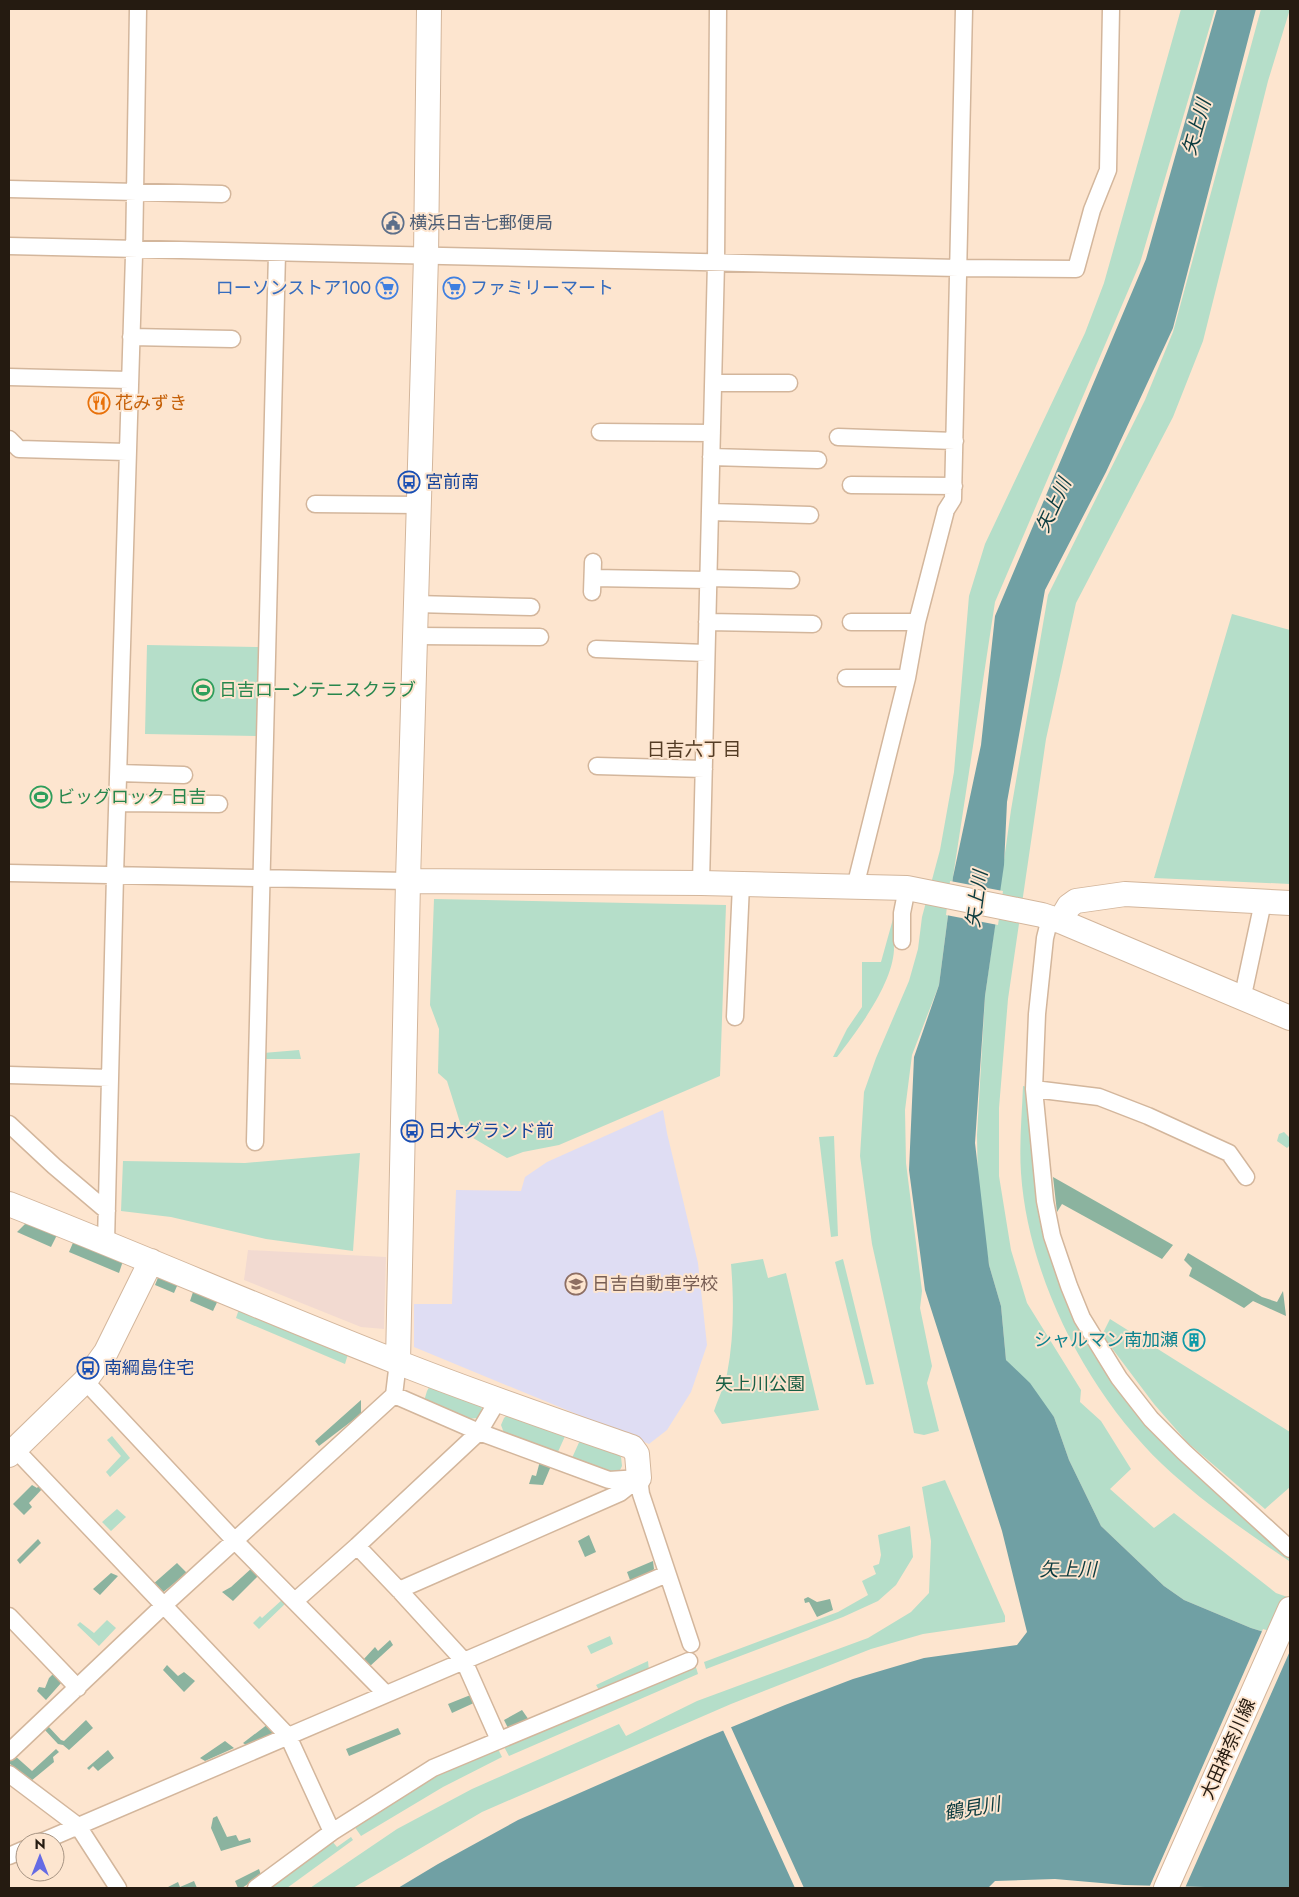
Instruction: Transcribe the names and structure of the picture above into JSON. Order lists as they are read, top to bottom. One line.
{"streets":{"street":["大田神奈川線"]},"districts":["日吉六丁目"],"water":["矢上川","鶴見川"],"parks":["矢上川公園"],"places":{"public building":["横浜日吉七郵便局"],"supermarket":["ローソンストア100","ファミリーマート"],"restaurant":["花みずき"],"bus stop":["宮前南","日大グランド前","南綱島住宅"],"sports":["日吉ローンテニスクラブ","ビッグロック 日吉"],"school or university":["日吉自動車学校"],"building":["シャルマン南加瀬"]},"north":"top"}
